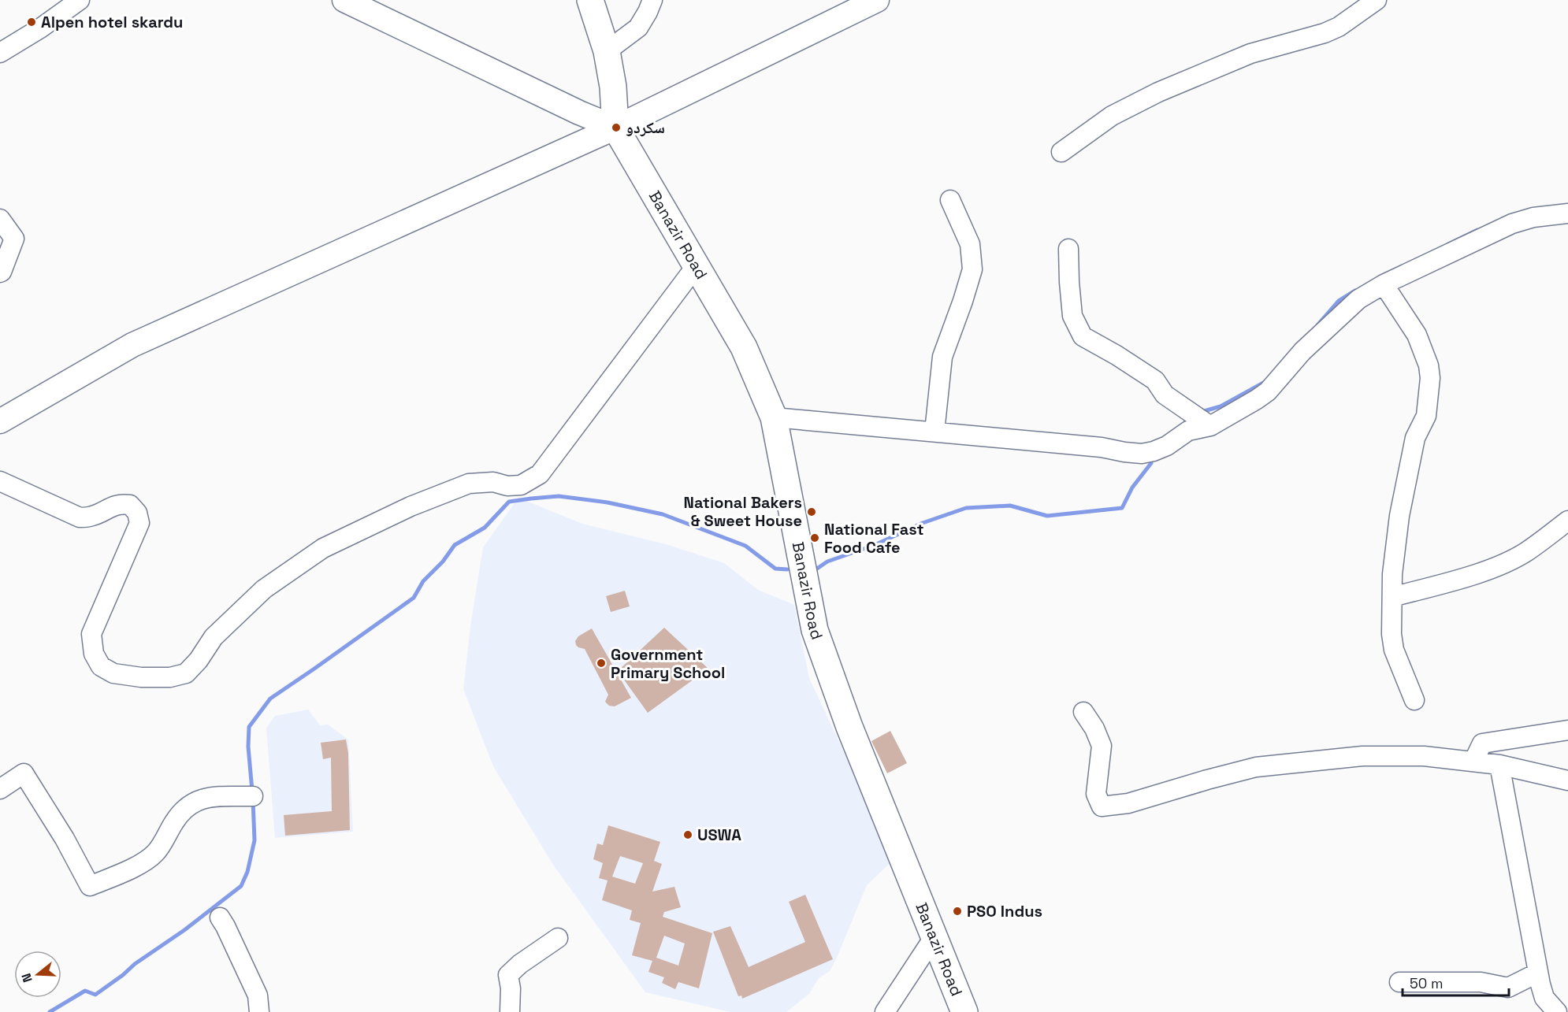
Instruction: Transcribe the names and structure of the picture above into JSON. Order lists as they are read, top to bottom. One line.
{"streets":{"highway":["Banazir Road"]},"places":["Alpen hotel skardu","سکردو","National Bakers & Sweet House","National Fast Food Cafe","Government Primary School","USWA","PSO Indus"],"scale_bar":"50 m","north":"left"}
